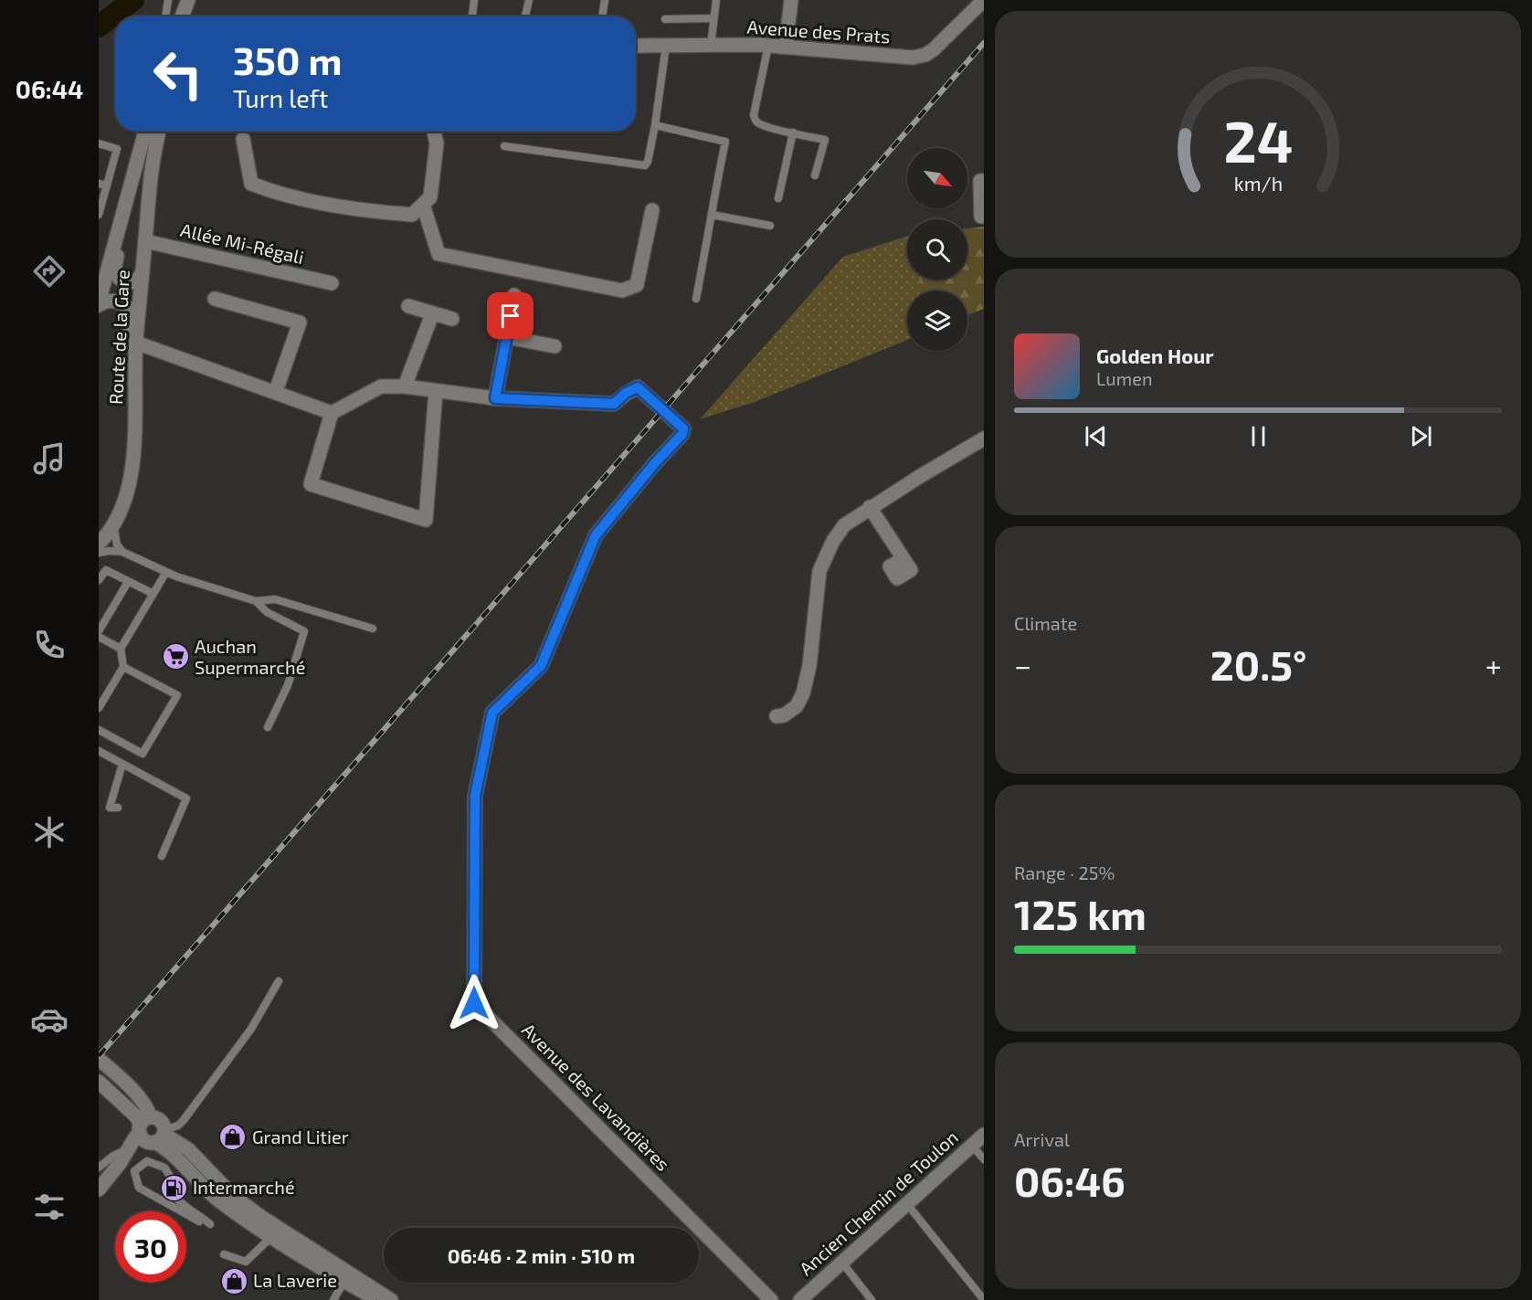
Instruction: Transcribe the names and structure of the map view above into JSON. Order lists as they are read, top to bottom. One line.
{"streets":{"street":["Avenue des Prats","Allée Mi-Régali","Route de la Gare","Avenue des Lavandières","Ancien Chemin de Toulon"]},"crossings":[["Allée Mi-Régali","Route de la Gare"]],"places":{"supermarket":["Auchan Supermarché"],"shop":["Grand Litier","La Laverie"],"fuel station":["Intermarché"]},"north":"bottom right","page":{"tabs":"06:44","turn":["350 m","Turn left"],"song":["Golden Hour","Lumen"],"tile":["Climate",["Range · 25%","125 km"],["Arrival","06:46"]],"heat":["−","20.5°","+"],"limit":"30","trip":"06:46 · 2 min · 510 m","gauge":["24","km/h"]}}
